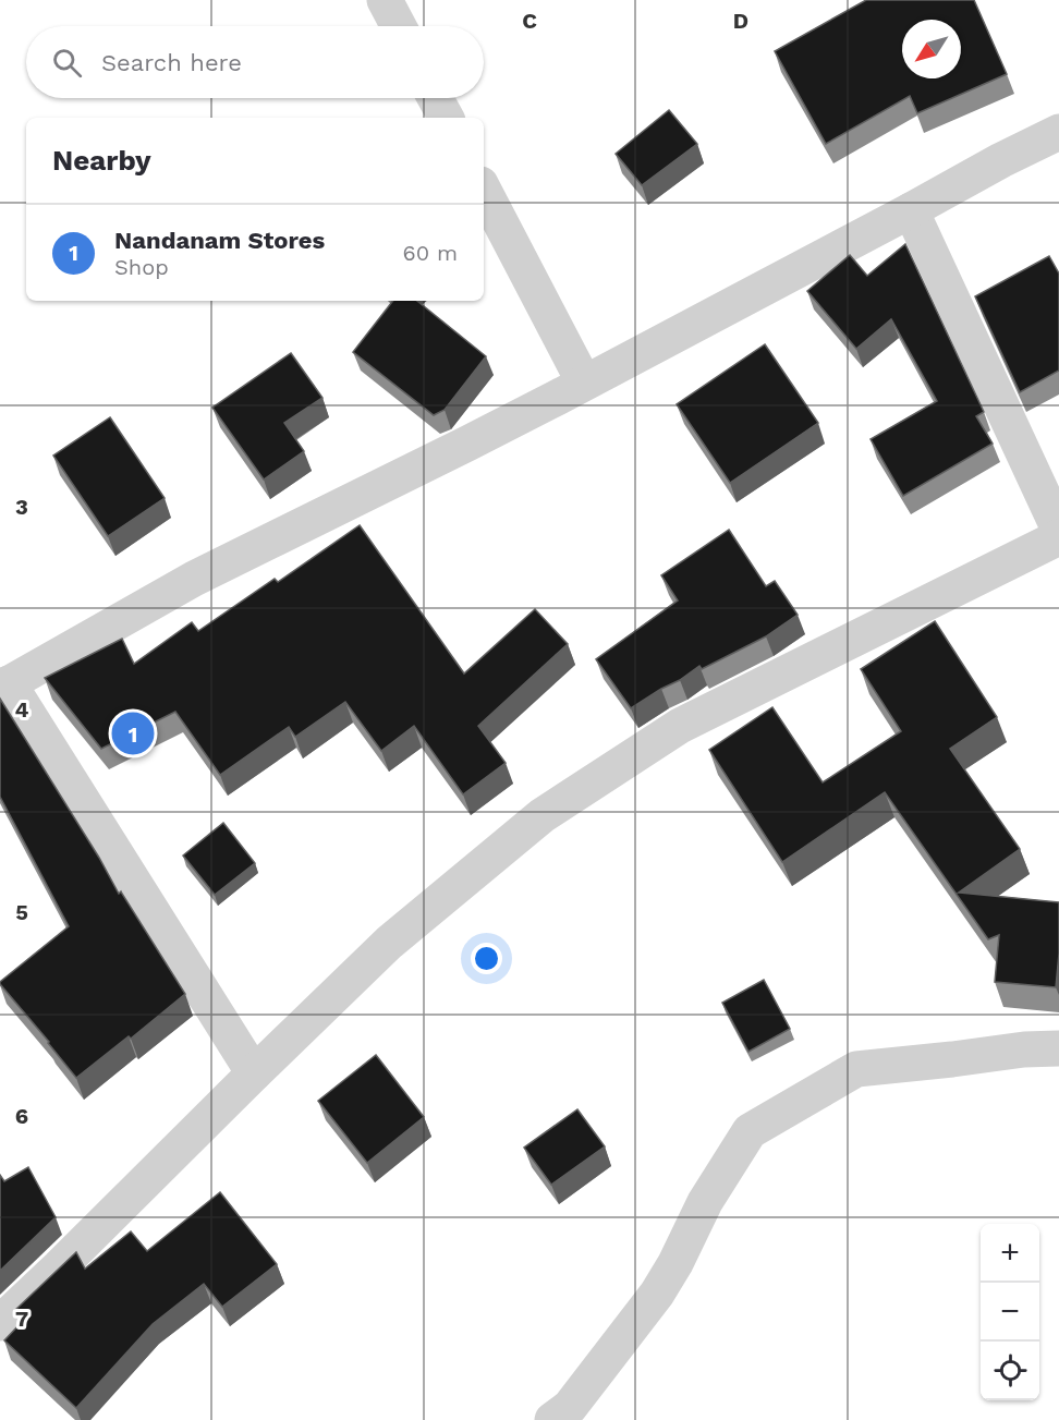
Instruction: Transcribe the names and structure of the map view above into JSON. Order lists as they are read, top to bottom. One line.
{"north":"bottom left","page":{"search":"Search here","heading":"Nearby","list":[{"mark":"1","name":"Nandanam Stores","note":"Shop","value":"60 m"}],"pins":"1","map_buttons":["+","−"]},"grid":{"columns":["C","D"],"rows":["3","4","5","6","7"]}}
